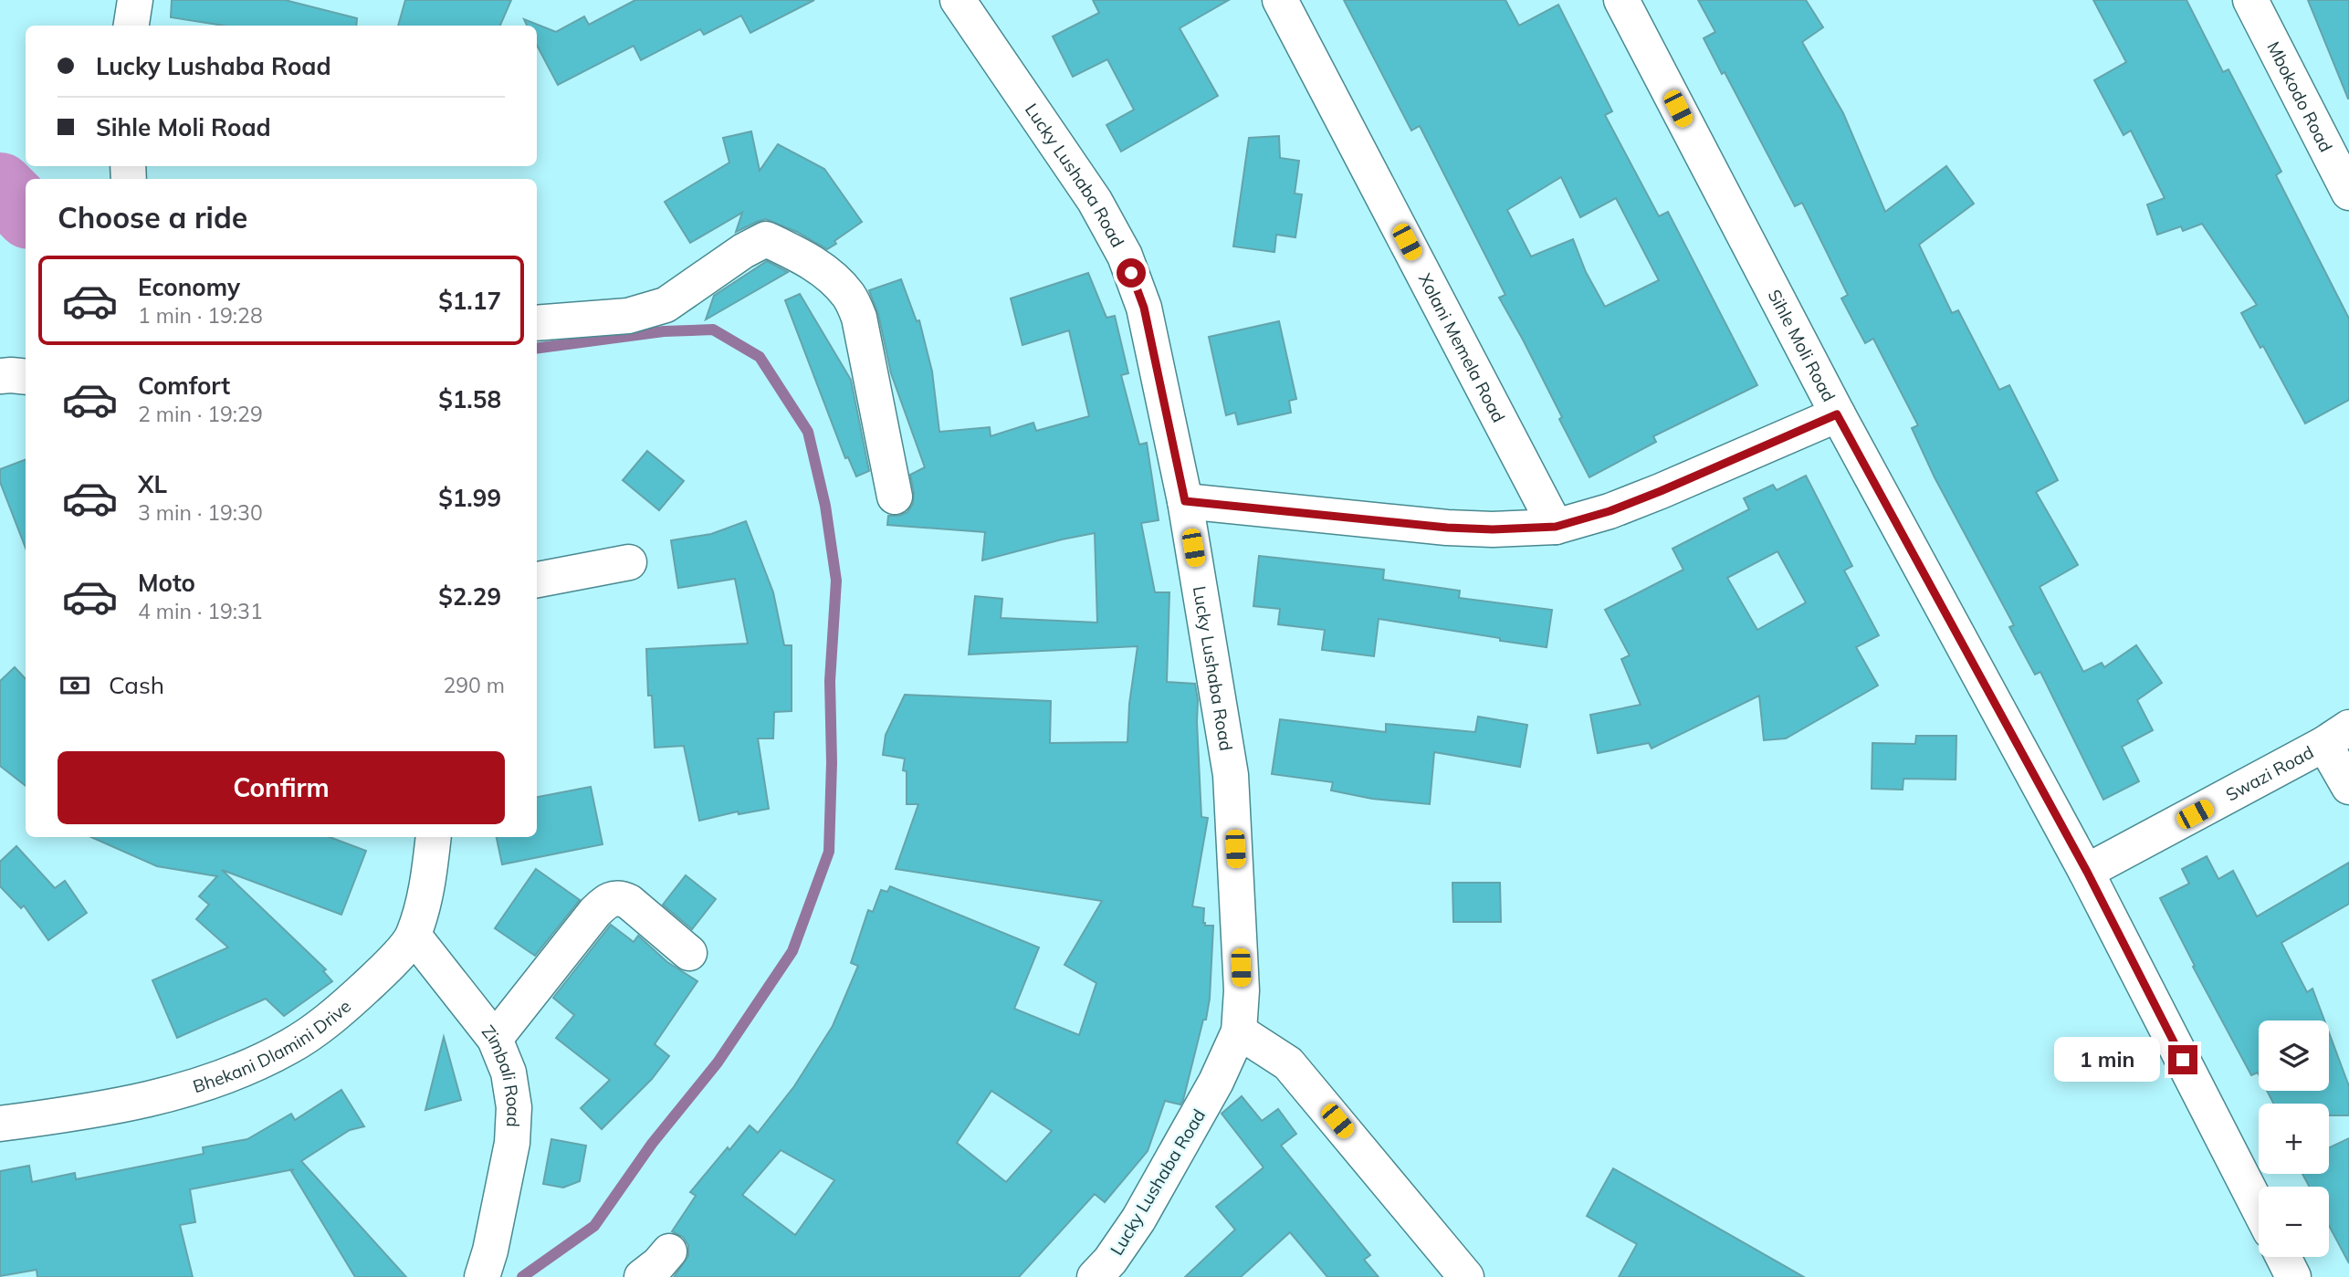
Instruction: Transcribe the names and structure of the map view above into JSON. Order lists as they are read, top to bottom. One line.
{"streets":{"street":["Mbokodo Road","Lucky Lushaba Road","Sihle Moli Road","Xolani Memela Road","Swazi Road","Bhekani Dlamini Drive","Zimbali Road"]},"crossings":[["Sihle Moli Road","Swazi Road"],["Bhekani Dlamini Drive","Zimbali Road"]],"page":{"banner":["Lucky Lushaba Road","Sihle Moli Road"],"heading":"Choose a ride","list":[{"name":"Economy","note":"1 min · 19:28","value":"$1.17"},{"name":"Comfort","note":"2 min · 19:29","value":"$1.58"},{"name":"XL","note":"3 min · 19:30","value":"$1.99"},{"name":"Moto","note":"4 min · 19:31","value":"$2.29"}],"pay":["Cash","290 m"],"buttons":"Confirm","map_buttons":["+","−"],"bubble":"1 min"}}
